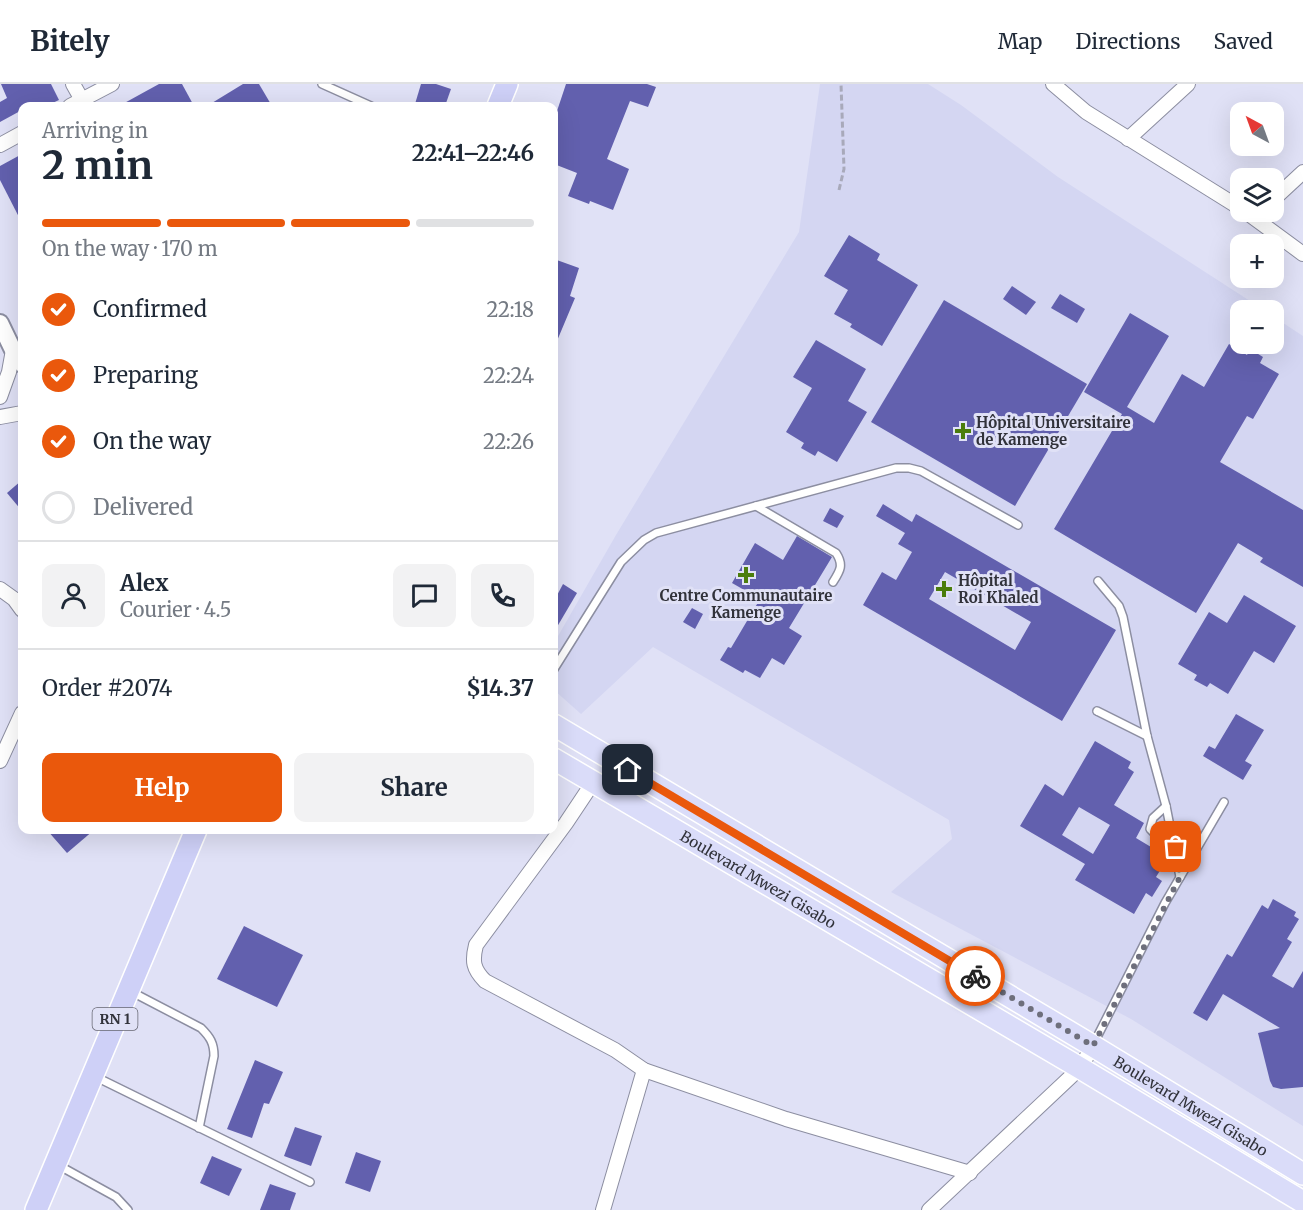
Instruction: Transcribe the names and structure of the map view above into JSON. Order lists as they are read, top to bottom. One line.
{"streets":{"highway":["RN 1"],"main road":["Boulevard Mwezi Gisabo"]},"places":{"health":["Hôpital Universitaire de Kamenge","Centre Communautaire Kamenge","Hôpital Roi Khaled"]},"north":"top left","page":{"header":"Bitely","nav":["Map","Directions","Saved"],"map_buttons":["+","−"],"heading":["2 min","Arriving in","22:41–22:46"],"panel":["Alex","Courier · 4.5","Order #2074","$14.37"],"bar":"On the way · 170 m","list":[["Confirmed","22:18"],["Preparing","22:24"],["On the way","22:26"],"Delivered"],"buttons":["Help","Share"]}}
